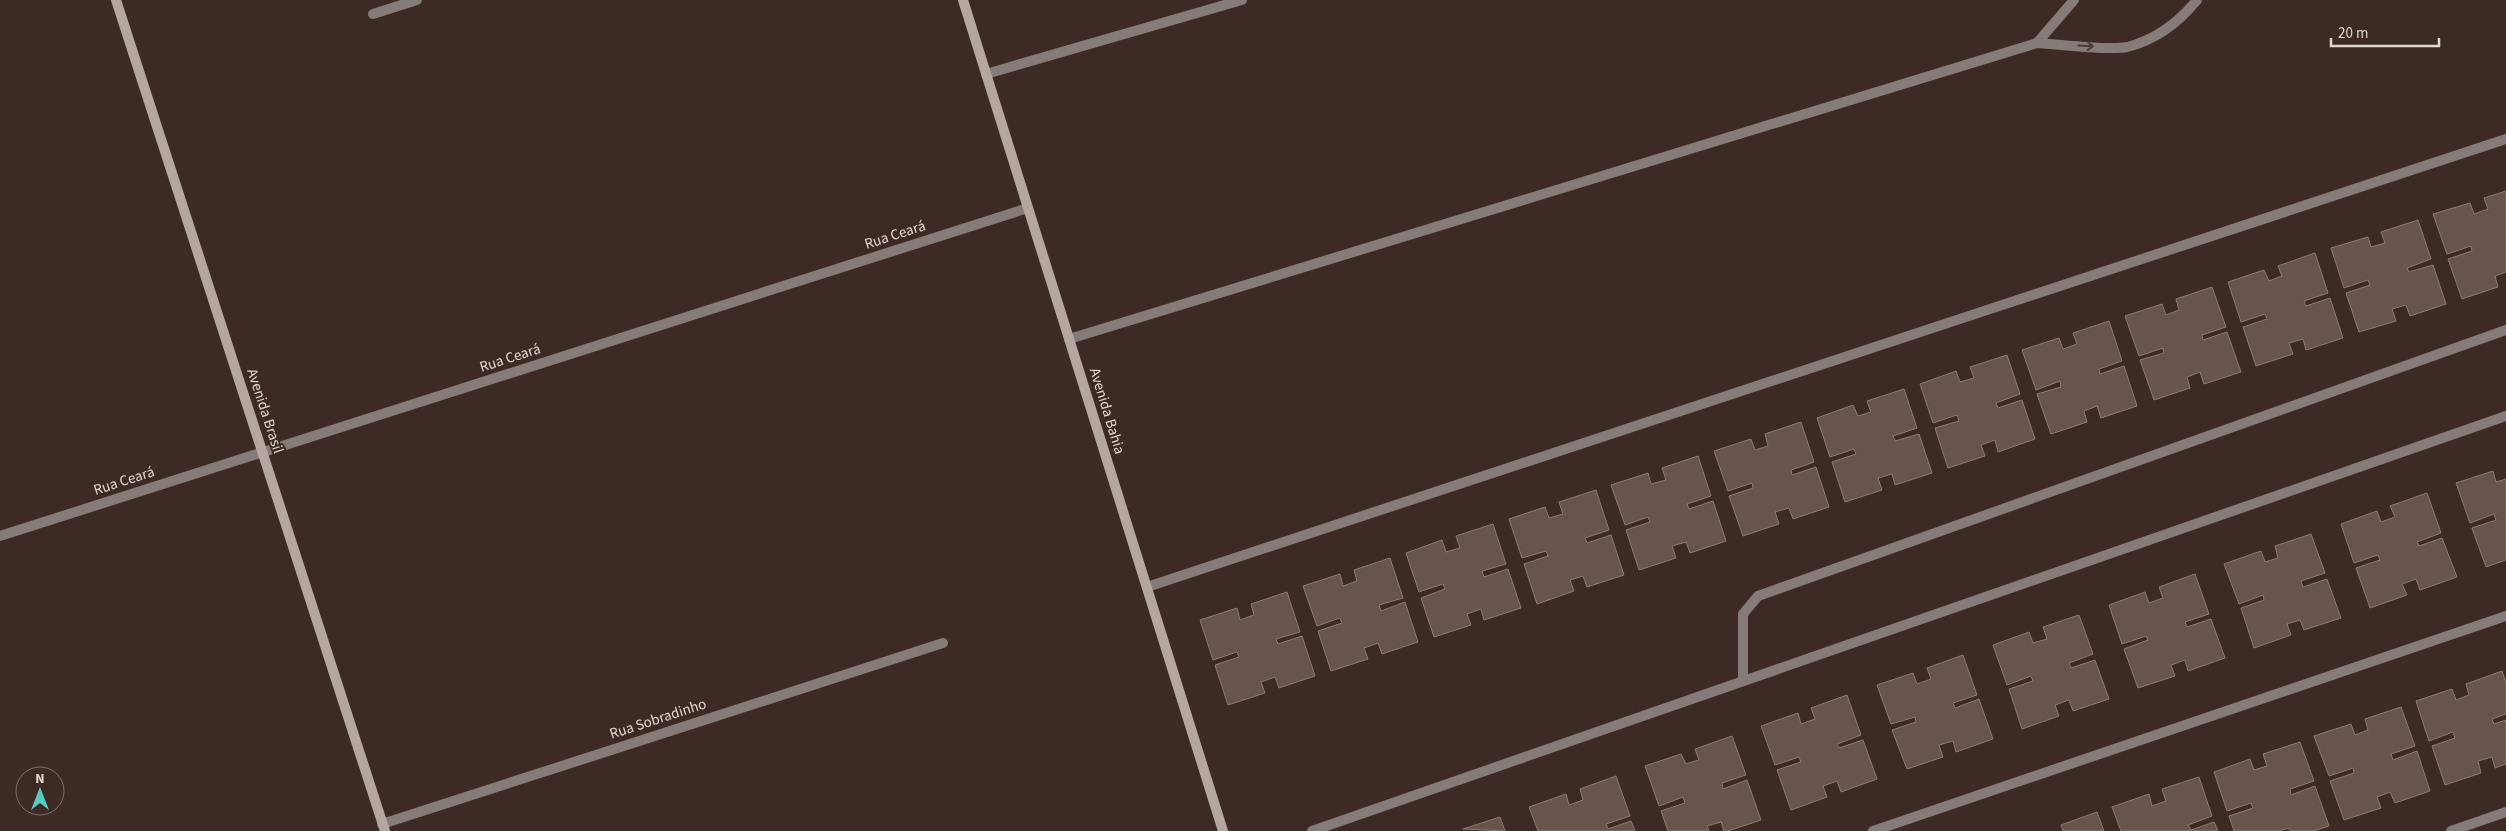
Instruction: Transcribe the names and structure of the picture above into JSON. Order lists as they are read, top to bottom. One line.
{"streets":{"street":["Rua Ceará","Avenida Brasil","Avenida Bahia","Rua Sobradinho"]},"crossings":[["Rua Ceará","Avenida Brasil"],["Rua Ceará","Avenida Bahia"],["Avenida Brasil","Rua Sobradinho"]],"scale_bar":"20 m","north":"top"}
